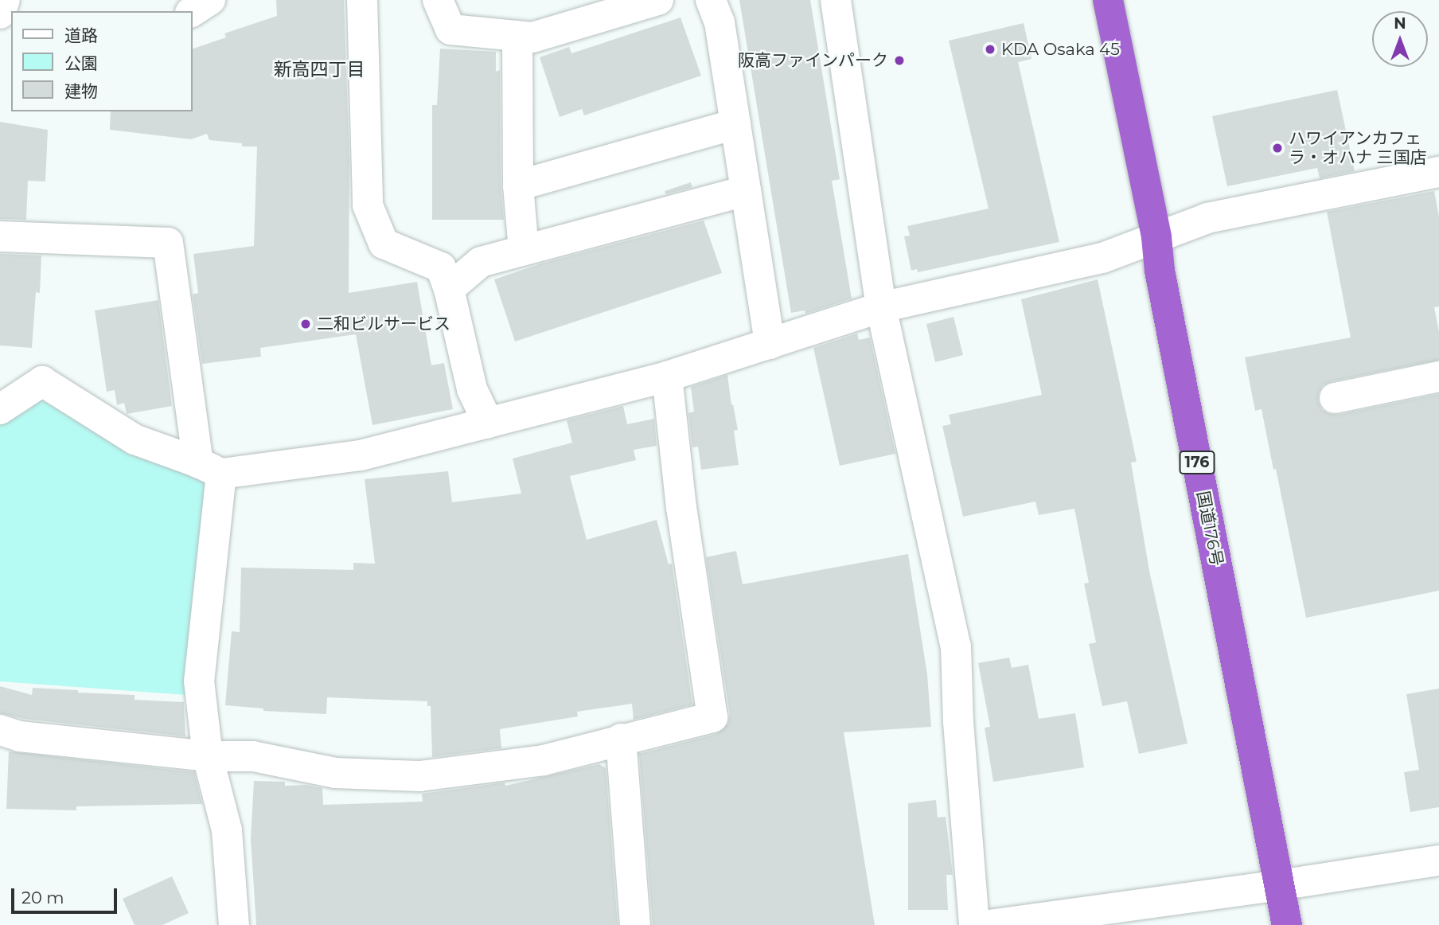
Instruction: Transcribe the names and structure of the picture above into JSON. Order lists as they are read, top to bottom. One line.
{"streets":{"highway":["176","国道176号"]},"districts":["新高四丁目"],"places":["KDA Osaka 45","阪高ファインパーク","ハワイアンカフェ ラ・オハナ 三国店","二和ビルサービス"],"legend":["道路","公園","建物"],"scale_bar":"20 m","north":"top"}
